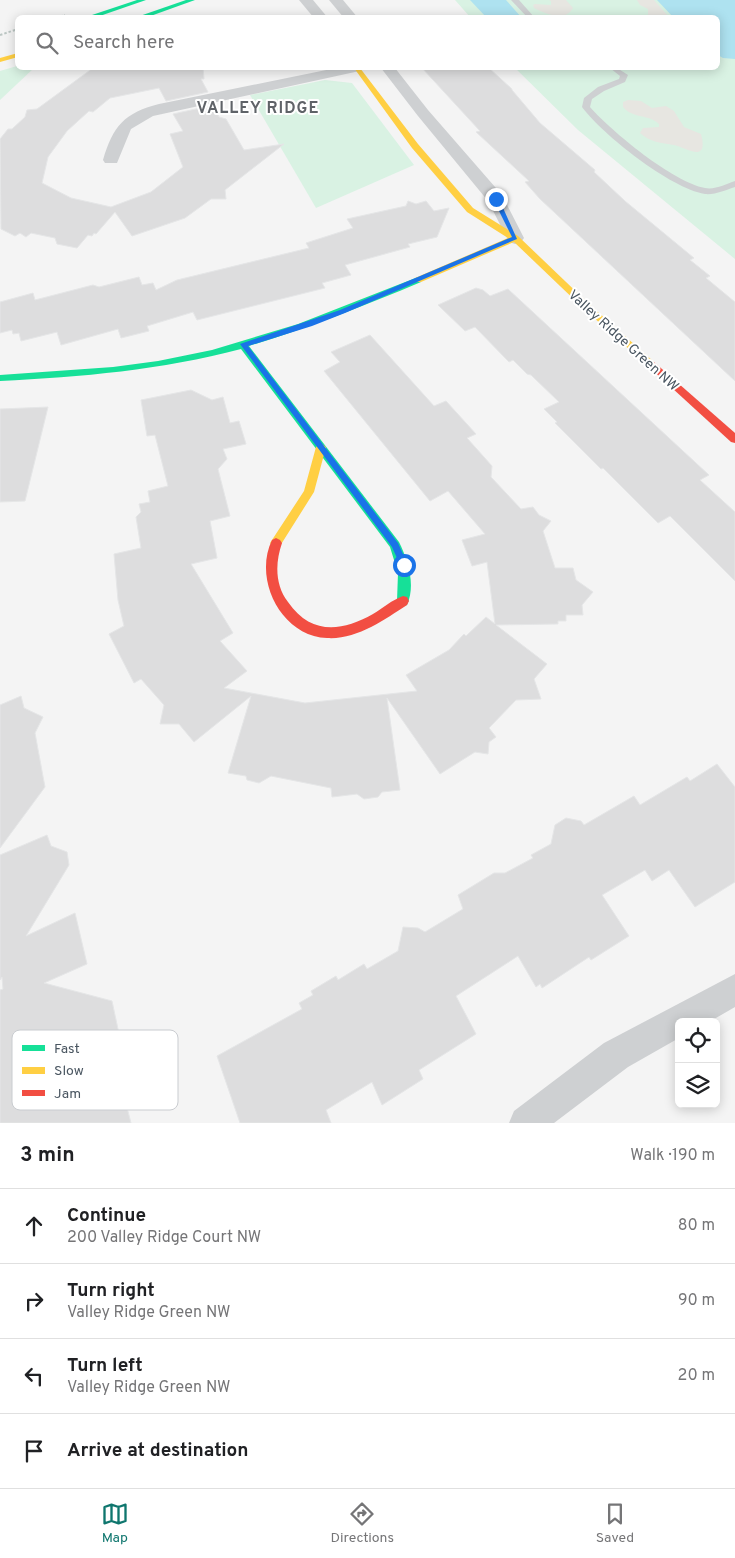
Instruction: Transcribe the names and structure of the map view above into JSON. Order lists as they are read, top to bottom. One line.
{"streets":{"street":["Valley Ridge Green NW"]},"districts":["VALLEY RIDGE"],"legend":["Fast","Slow","Jam"],"page":{"search":"Search here","heading":["3 min","Walk · 190 m"],"list":[["Continue","200 Valley Ridge Court NW","80 m"],["Turn right","Valley Ridge Green NW","90 m"],["Turn left","Valley Ridge Green NW","20 m"],"Arrive at destination"],"nav":["Map","Directions","Saved"]}}
